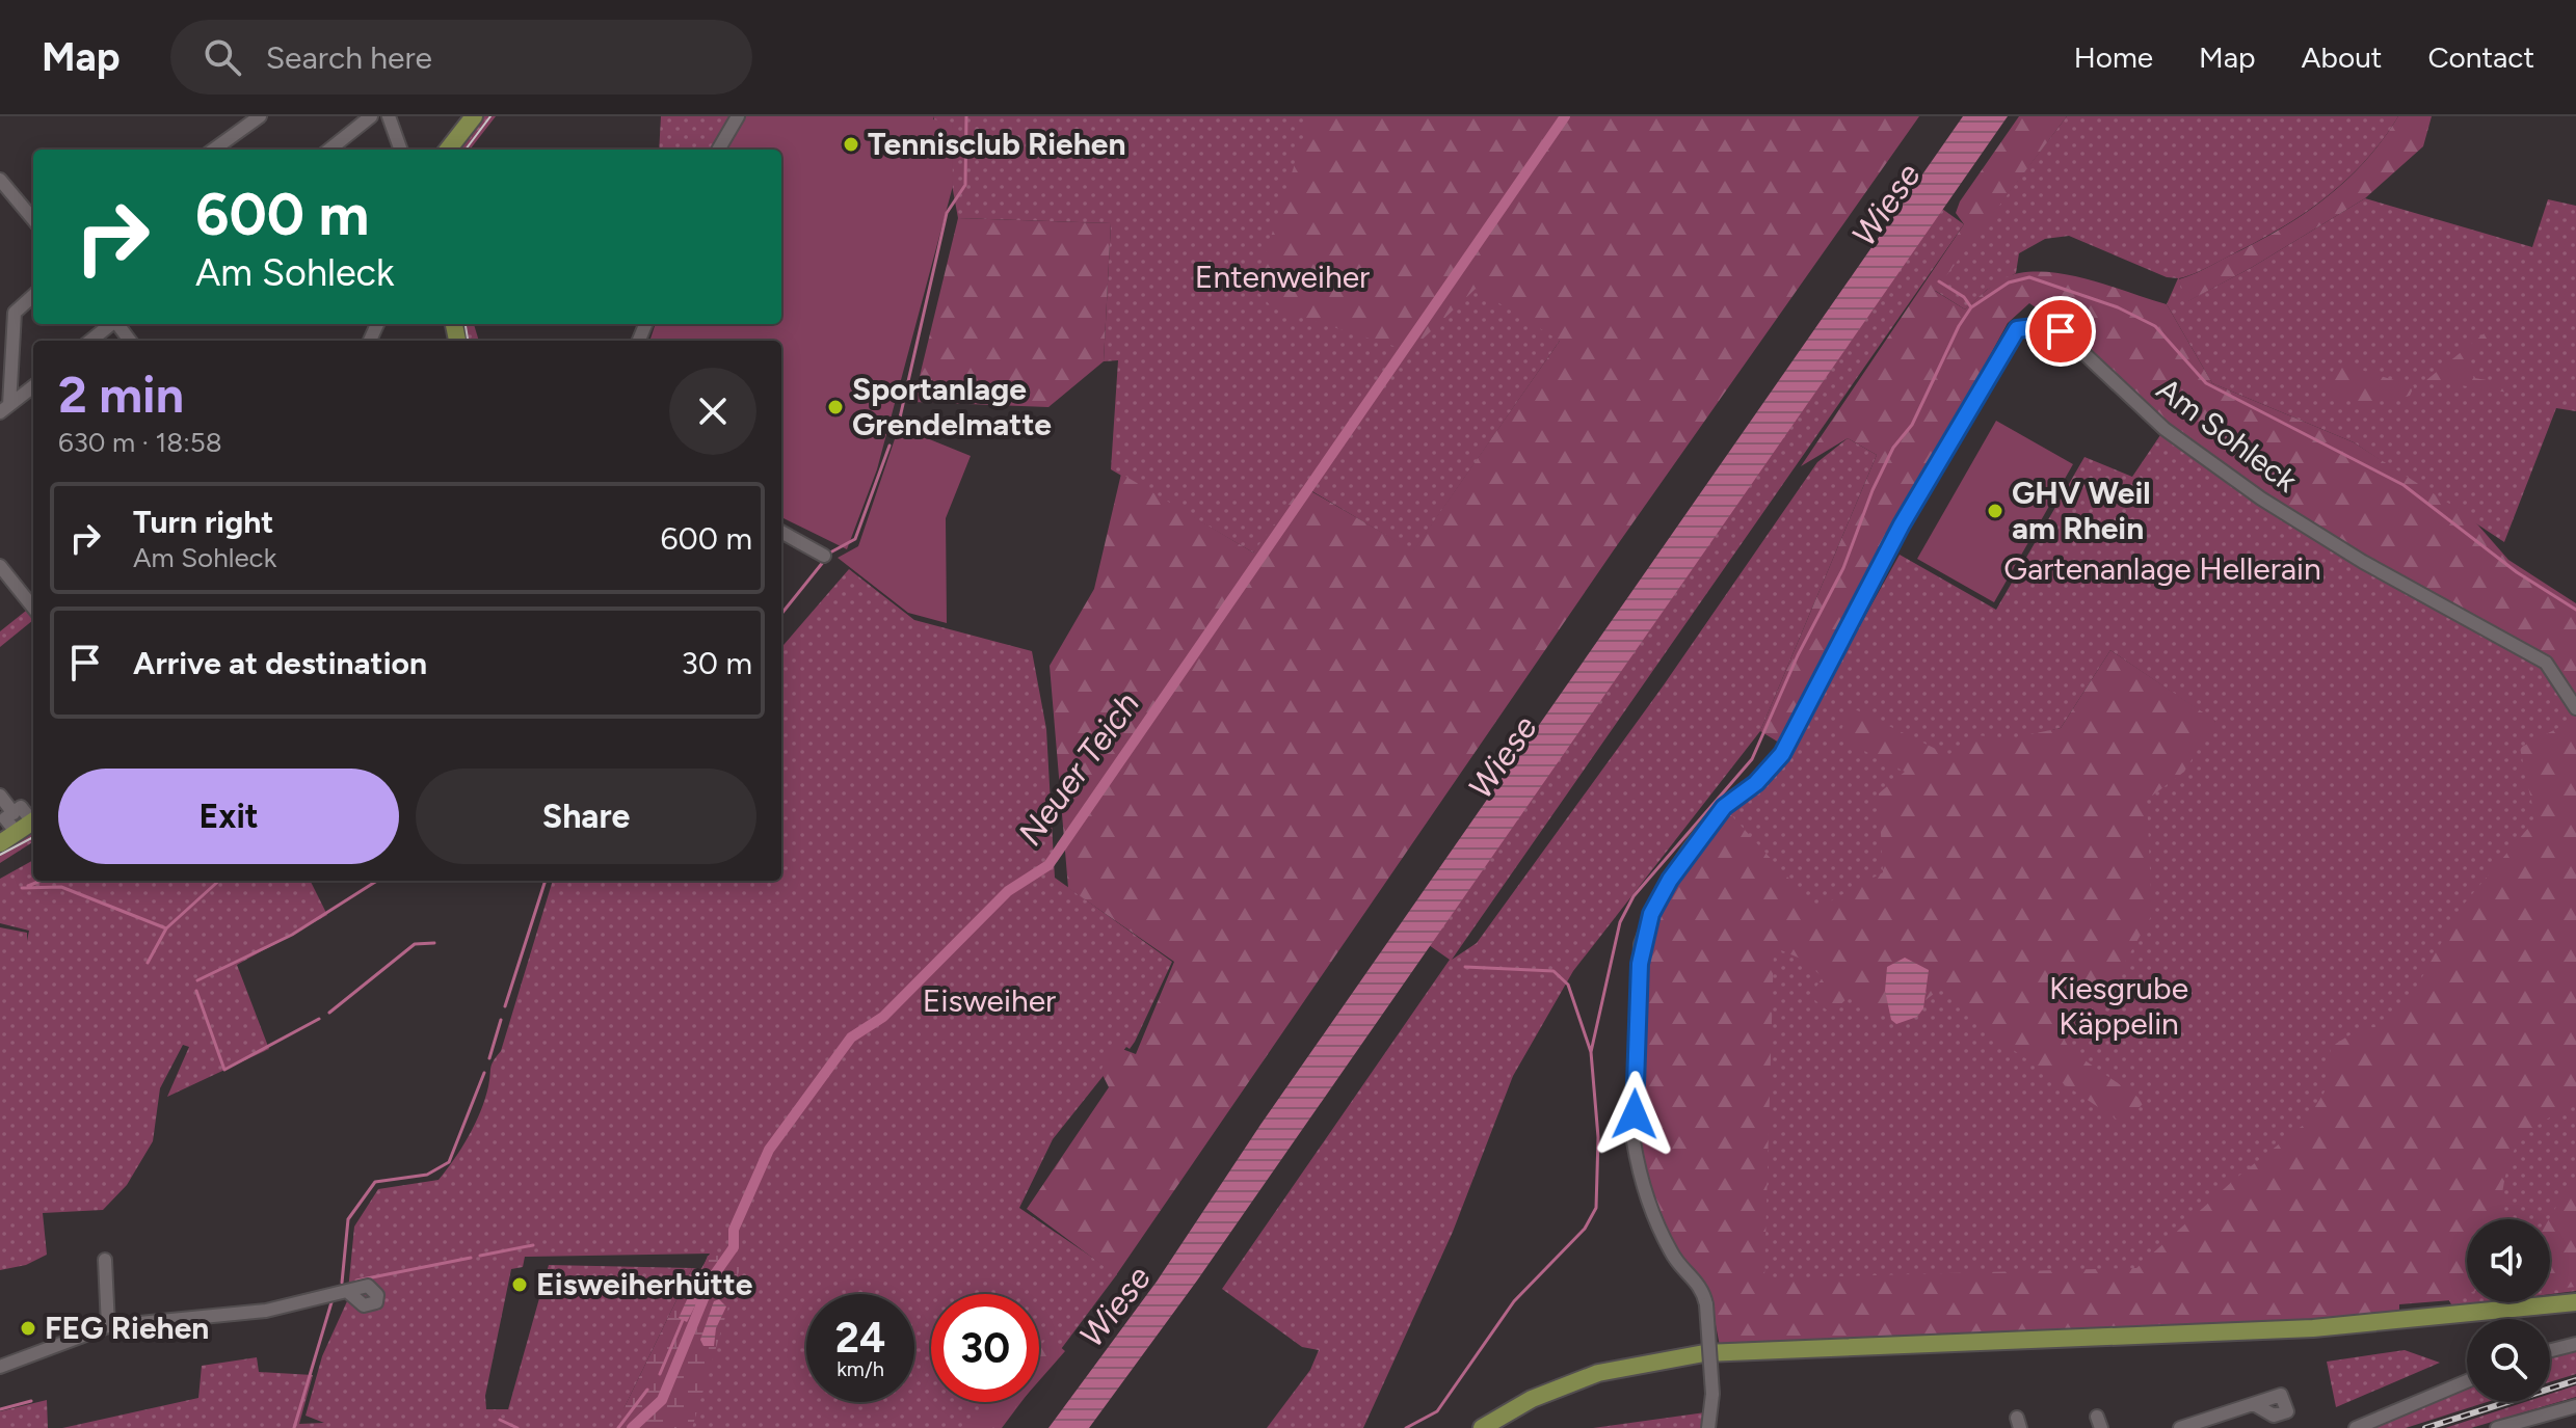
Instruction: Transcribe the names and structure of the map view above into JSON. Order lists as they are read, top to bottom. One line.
{"streets":{"street":["Am Sohleck"]},"water":["Wiese","Neuer Teich"],"parks":["Entenweiher","Gartenanlage Hellerain","Kiesgrube Käppelin","Eisweiher"],"places":["Tennisclub Riehen","Sportanlage Grendelmatte","GHV Weil am Rhein","Eisweiherhütte","FEG Riehen"],"page":{"header":"Map","search":"Search here","nav":["Home","Map","About","Contact"],"turn":["600 m","Am Sohleck"],"heading":["2 min","630 m · 18:58"],"list":[{"name":"Turn right","note":"Am Sohleck","value":"600 m"},{"name":"Arrive at destination","value":"30 m"}],"buttons":["Exit","Share"],"speed":"24 km/h","limit":"30"}}
